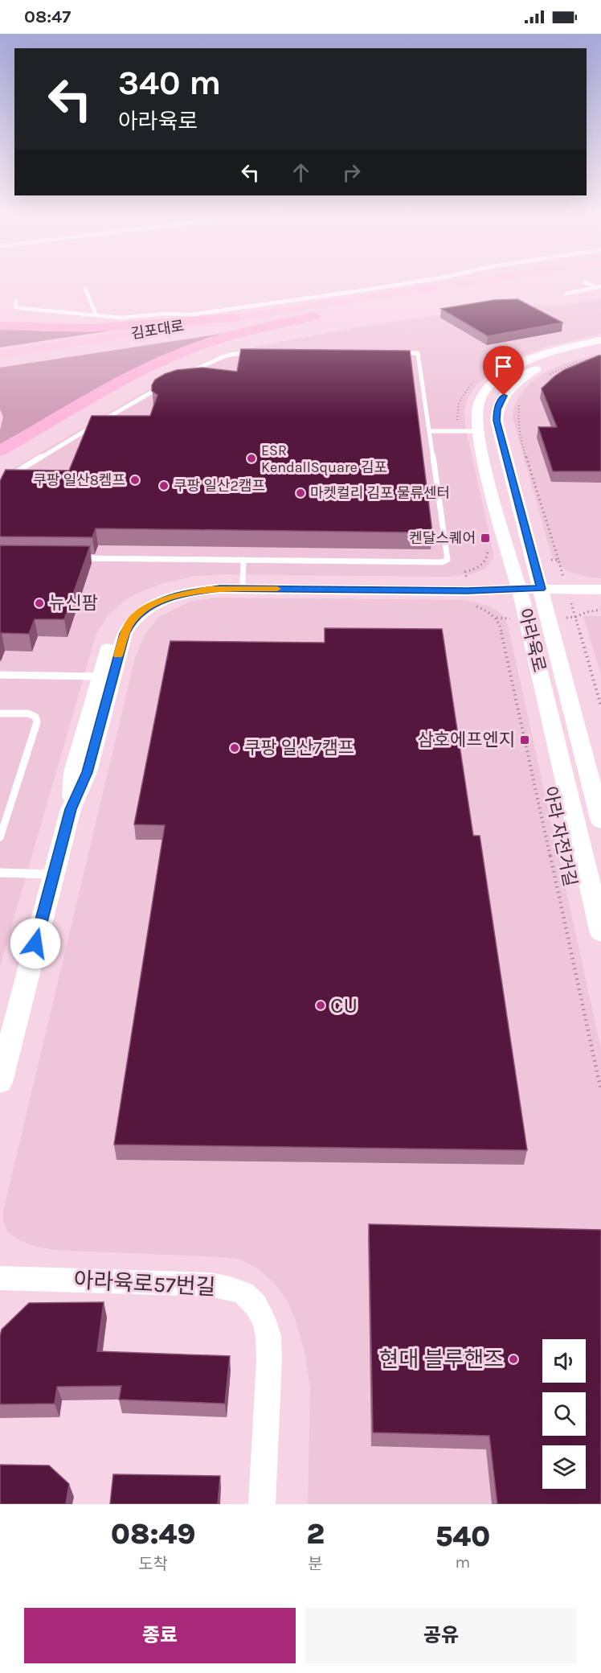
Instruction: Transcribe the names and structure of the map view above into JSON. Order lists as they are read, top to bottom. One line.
{"streets":{"main road":["김포대로"],"street":["아라육로","아라육로57번길"],"path":["아라 자전거길"]},"places":{"other":["ESR KendallSquare 김포","쿠팡 일산8켐프","쿠팡 일산2캠프","마켓컬리 김포 물류센터","뉴신팜","쿠팡 일산7캠프","CU","현대 블루핸즈"],"transit":["켄달스퀘어","삼호에프엔지"]},"page":{"status":"08:47","turn":["340 m","아라육로"],"eta":["08:49","도착","2","분","540","m"],"buttons":["종료","공유"]}}
